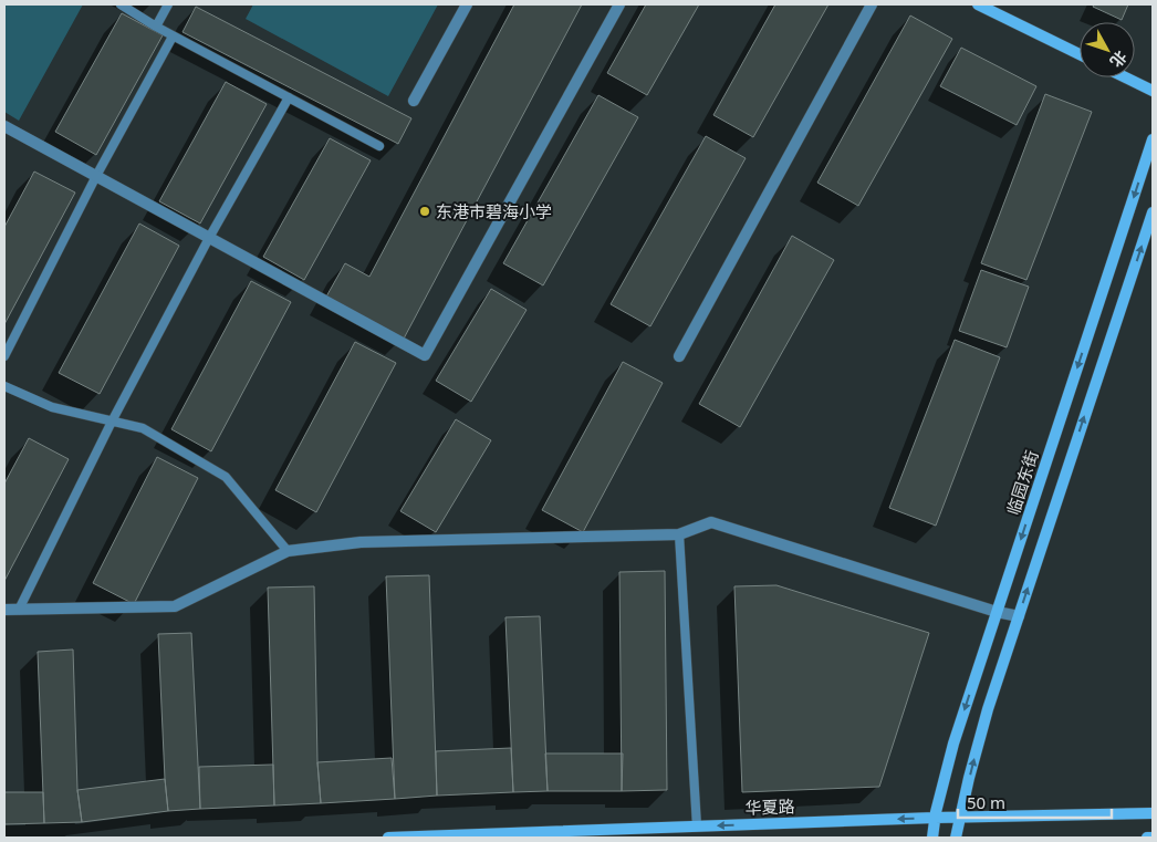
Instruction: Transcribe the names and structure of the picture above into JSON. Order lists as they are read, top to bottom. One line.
{"streets":{"street":["临园东街","华夏路"]},"crossings":[["临园东街","华夏路"]],"places":["东港市碧海小学"],"scale_bar":"50 m","north":"bottom right"}
